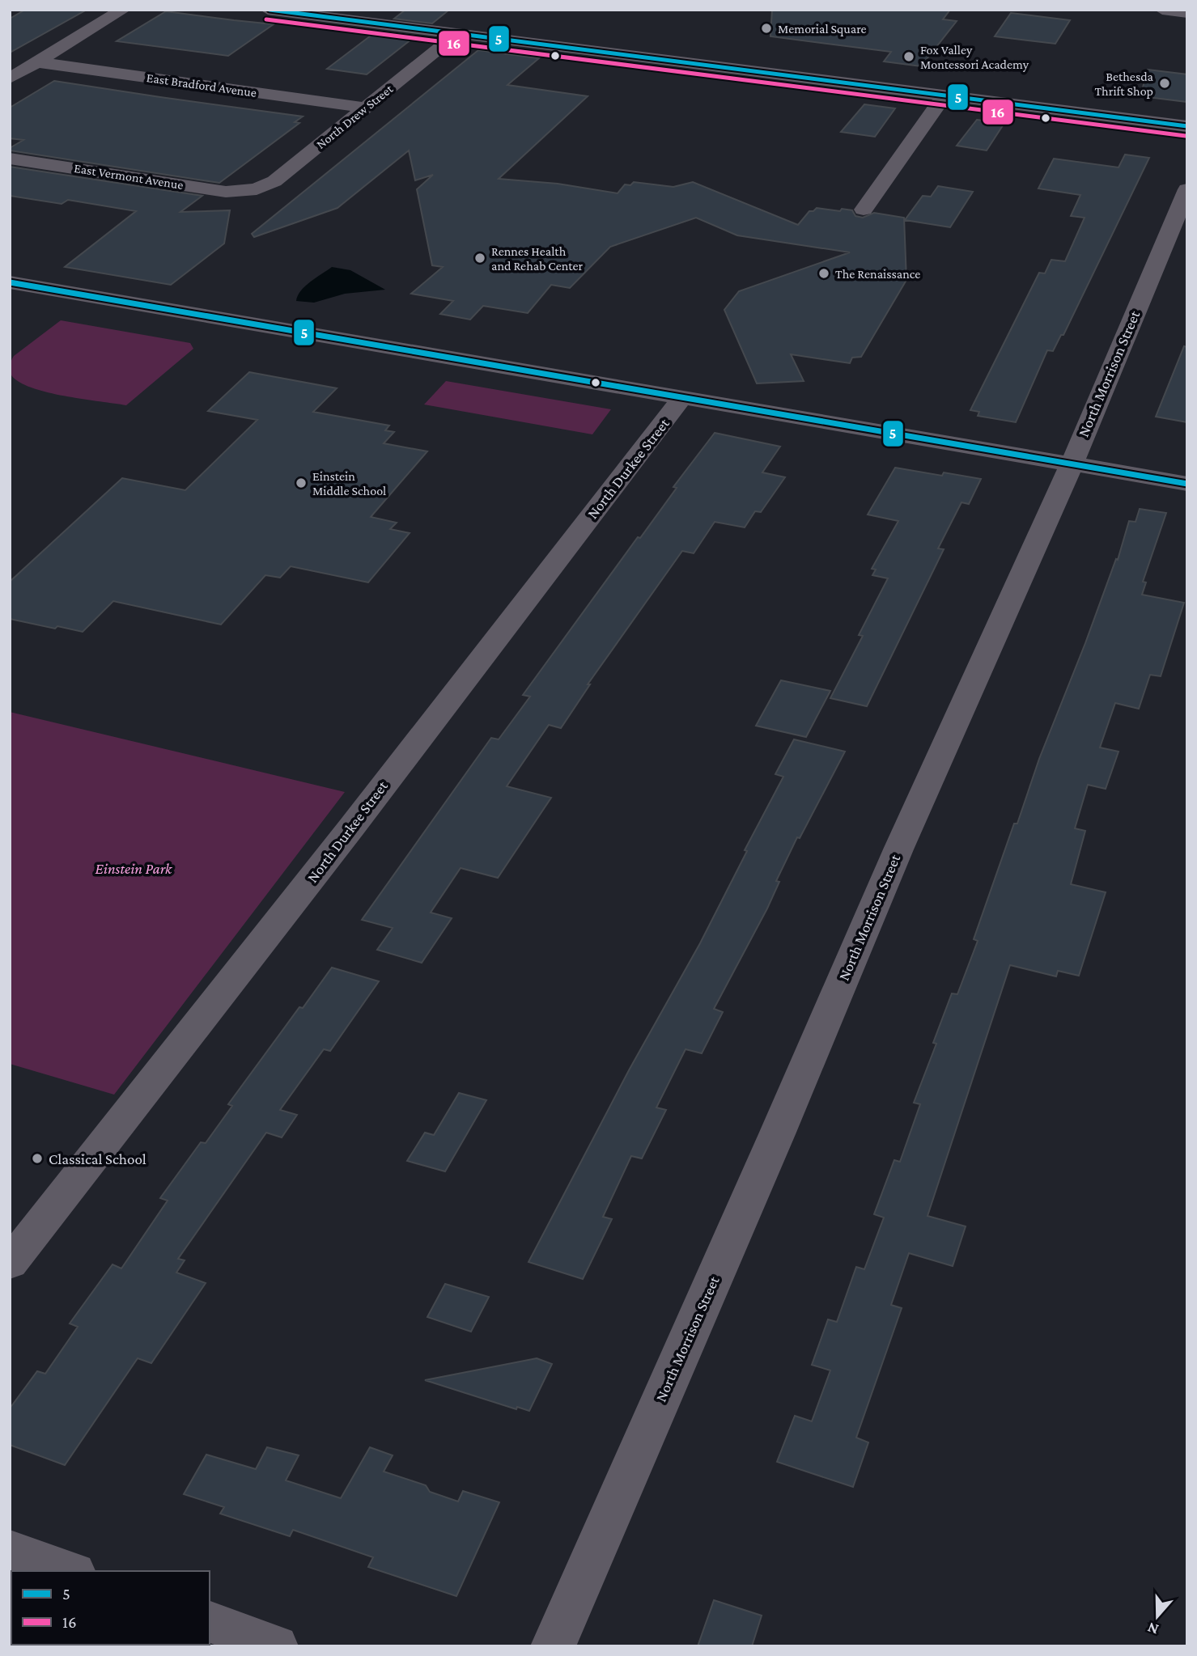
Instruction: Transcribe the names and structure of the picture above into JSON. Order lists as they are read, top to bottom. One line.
{"streets":{"street":["East Bradford Avenue","North Drew Street","East Vermont Avenue","North Morrison Street","North Durkee Street"]},"crossings":[["East Bradford Avenue","North Drew Street"],["North Drew Street","East Vermont Avenue"]],"parks":["Einstein Park"],"places":["Memorial Square","Fox Valley Montessori Academy","Bethesda Thrift Shop","Rennes Health and Rehab Center","The Renaissance","Einstein Middle School","Classical School"],"lines":["transit line 5","transit line 16"],"legend":["5","16"],"north":"bottom"}
